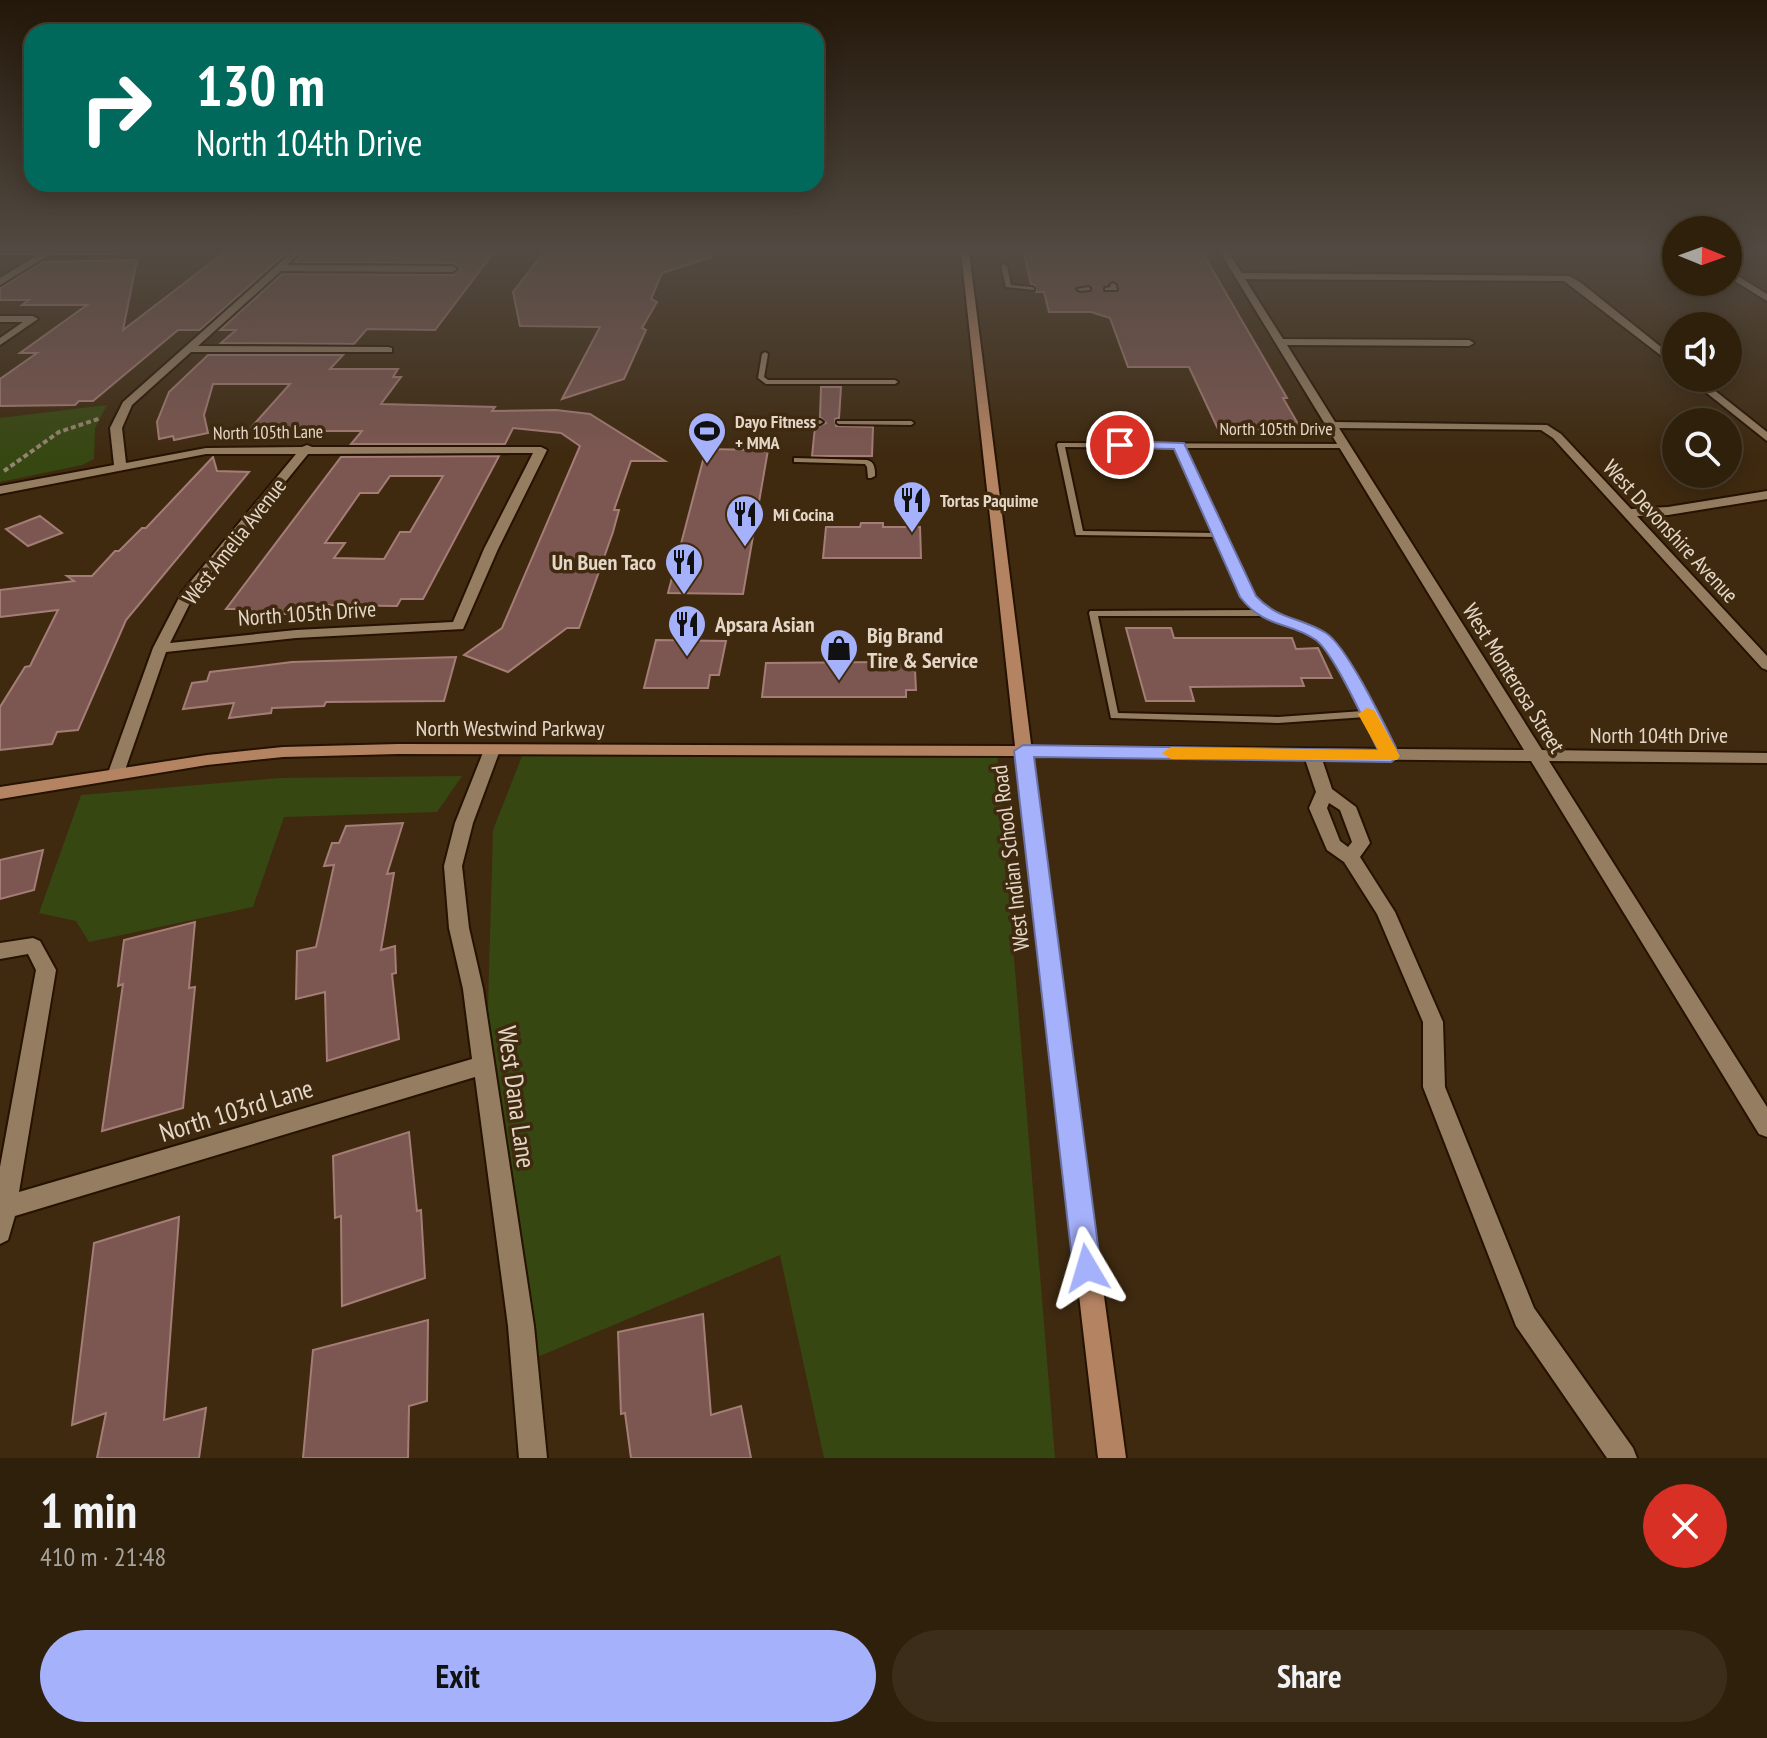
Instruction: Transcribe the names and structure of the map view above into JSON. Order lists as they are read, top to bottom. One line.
{"streets":{"main road":["North Westwind Parkway","West Indian School Road"],"street":["North 105th Drive","North 105th Lane","West Devonshire Avenue","West Amelia Avenue","West Monterosa Street","North 104th Drive","West Dana Lane","North 103rd Lane"]},"crossings":[["North 105th Drive","North 105th Lane"],["North 105th Drive","West Devonshire Avenue"],["North 105th Drive","West Amelia Avenue"],["North 105th Drive","West Monterosa Street"],["North 105th Lane","West Amelia Avenue"],["West Amelia Avenue","North Westwind Parkway"],["West Monterosa Street","North 104th Drive"],["North Westwind Parkway","North 104th Drive"],["North Westwind Parkway","West Indian School Road"],["North Westwind Parkway","West Dana Lane"],["North 104th Drive","West Indian School Road"],["West Dana Lane","North 103rd Lane"]],"places":{"sports":["Dayo Fitness + MMA"],"restaurant":["Tortas Paquime","Mi Cocina","Un Buen Taco","Apsara Asian"],"shop":["Big Brand Tire & Service"]},"north":"right","page":{"turn":["130 m","North 104th Drive"],"heading":["1 min","410 m · 21:48"],"buttons":["Exit","Share"]}}
